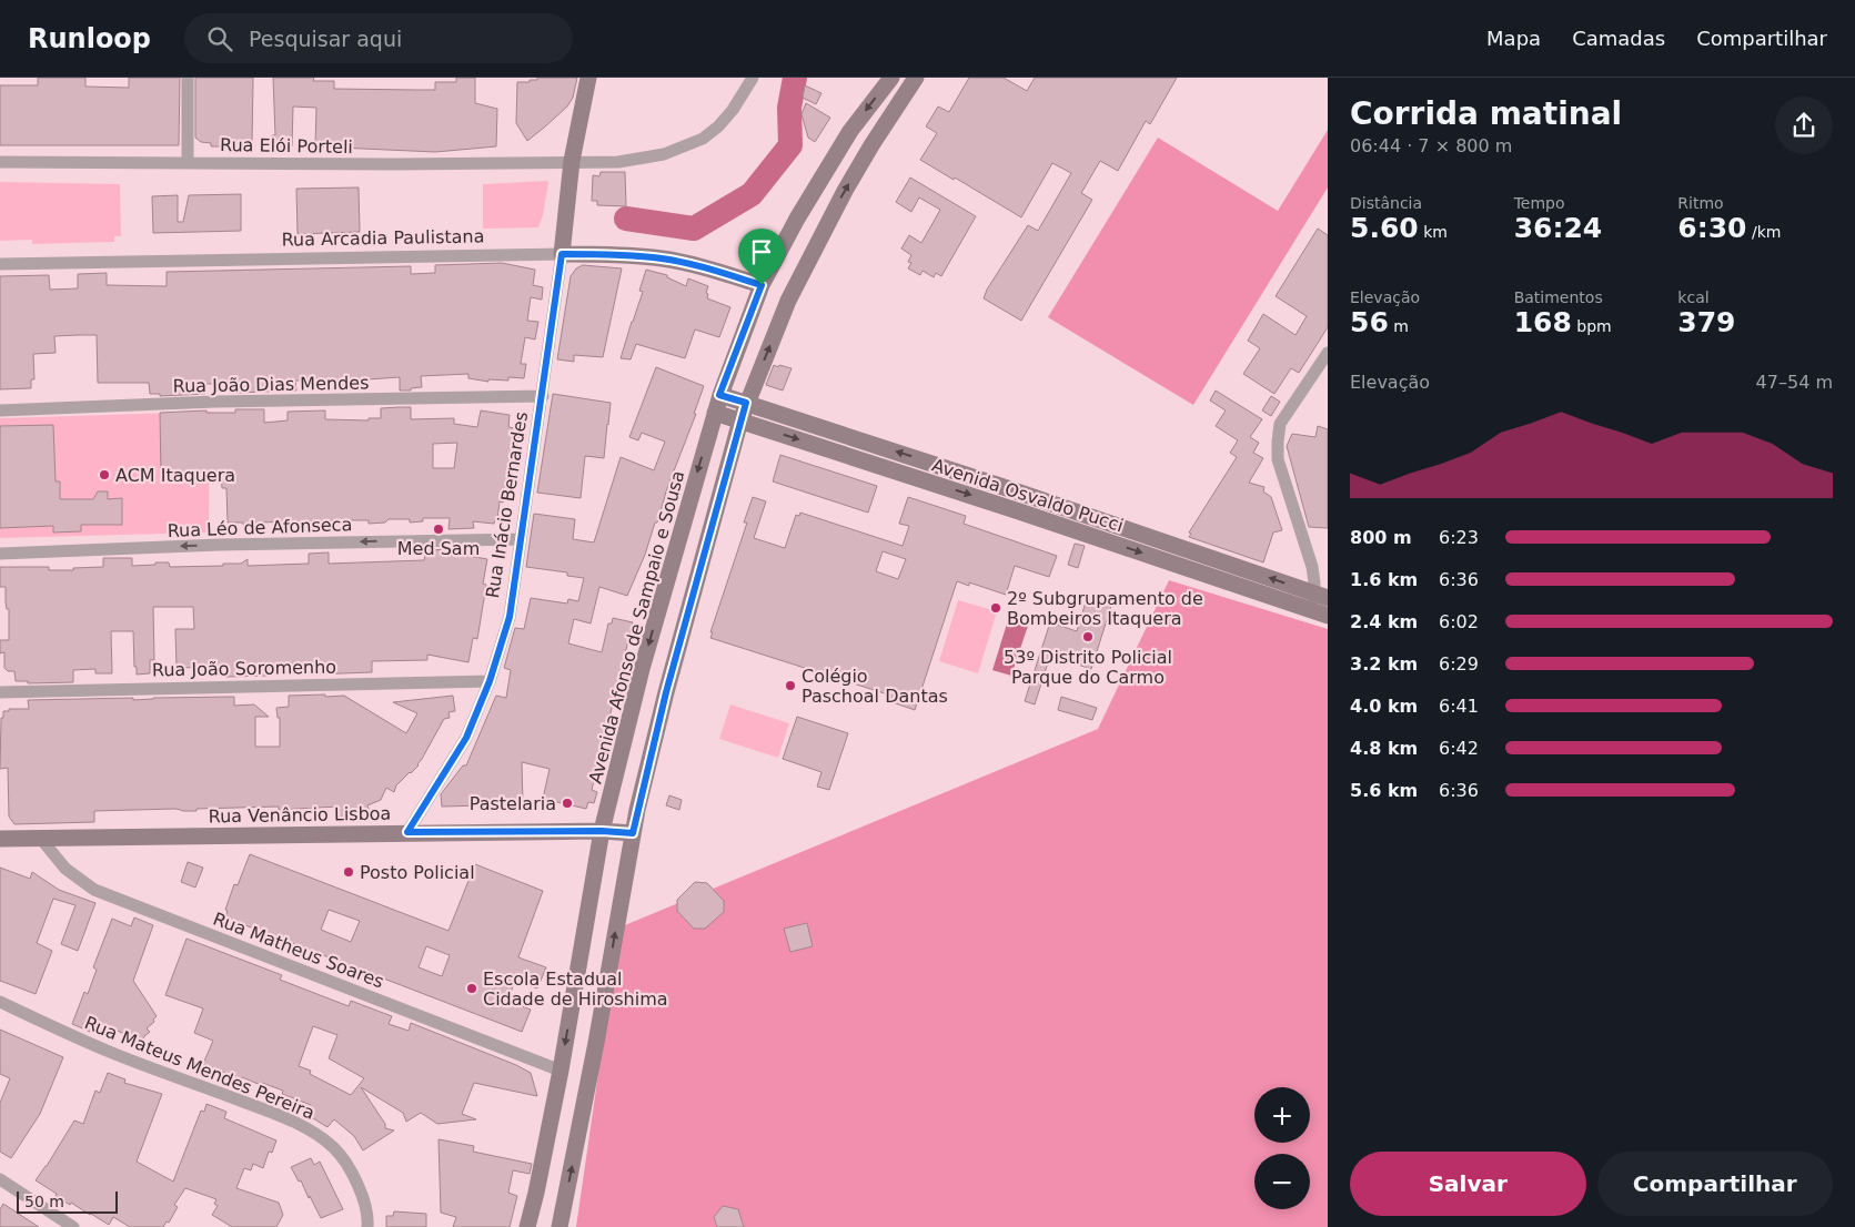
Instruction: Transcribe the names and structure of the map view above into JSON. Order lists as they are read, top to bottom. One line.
{"streets":{"main road":["Rua Arcadia Paulistana","Avenida Osvaldo Pucci","Rua Inácio Bernardes","Avenida Afonso de Sampaio e Sousa","Rua Venâncio Lisboa"],"street":["Rua Elói Porteli","Rua João Dias Mendes","Rua Léo de Afonseca","Rua João Soromenho","Rua Matheus Soares","Rua Mateus Mendes Pereira"]},"crossings":[["Rua Elói Porteli","Rua Inácio Bernardes"],["Rua Arcadia Paulistana","Rua Inácio Bernardes"],["Rua Arcadia Paulistana","Avenida Afonso de Sampaio e Sousa"],["Rua João Dias Mendes","Rua Inácio Bernardes"],["Avenida Osvaldo Pucci","Avenida Afonso de Sampaio e Sousa"],["Rua Inácio Bernardes","Rua Léo de Afonseca"],["Rua Inácio Bernardes","Rua João Soromenho"],["Rua Inácio Bernardes","Rua Venâncio Lisboa"],["Avenida Afonso de Sampaio e Sousa","Rua Venâncio Lisboa"],["Avenida Afonso de Sampaio e Sousa","Rua Matheus Soares"],["Rua Venâncio Lisboa","Rua Matheus Soares"]],"one_way":["Rua Léo de Afonseca"],"places":["ACM Itaquera","Med Sam","2º Subgrupamento de Bombeiros Itaquera","53º Distrito Policial Parque do Carmo","Colégio Paschoal Dantas","Pastelaria","Posto Policial","Escola Estadual Cidade de Hiroshima"],"scale_bar":"50 m","page":{"header":"Runloop","search":"Pesquisar aqui","nav":["Mapa","Camadas","Compartilhar"],"heading":["Corrida matinal","06:44 · 7 × 800 m"],"stats":[["Distância","5.60 km"],["Tempo","36:24"],["Ritmo","6:30 /km"],["Elevação","56 m"],["Batimentos","168 bpm"],["kcal","379"]],"chart":["Elevação","47–54 m"],"list":[{"name":"800 m","note":"6:23"},{"name":"1.6 km","note":"6:36"},{"name":"2.4 km","note":"6:02"},{"name":"3.2 km","note":"6:29"},{"name":"4.0 km","note":"6:41"},{"name":"4.8 km","note":"6:42"},{"name":"5.6 km","note":"6:36"}],"map_buttons":["+","−"],"buttons":["Salvar","Compartilhar"],"scale":"50 m"}}
